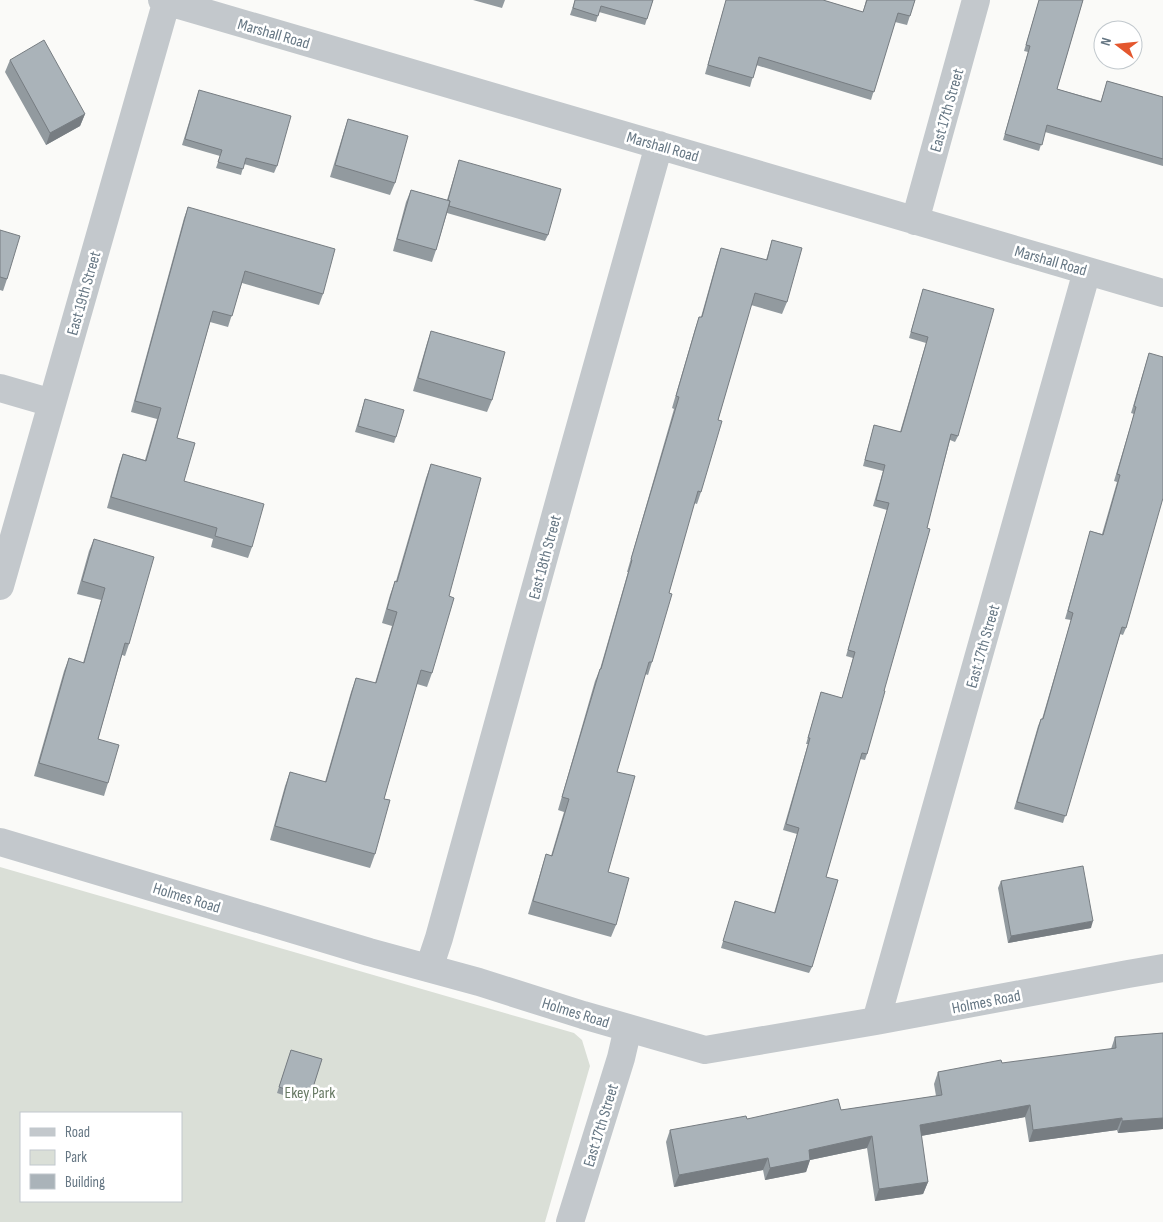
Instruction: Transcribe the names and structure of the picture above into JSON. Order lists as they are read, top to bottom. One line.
{"streets":{"street":["Marshall Road","East 17th Street","East 19th Street","East 18th Street","Holmes Road"]},"crossings":[["Marshall Road","East 17th Street"],["Marshall Road","East 19th Street"],["Marshall Road","East 18th Street"],["East 17th Street","Holmes Road"],["East 18th Street","Holmes Road"]],"parks":["Ekey Park"],"legend":["Road","Park","Building"],"north":"left"}
